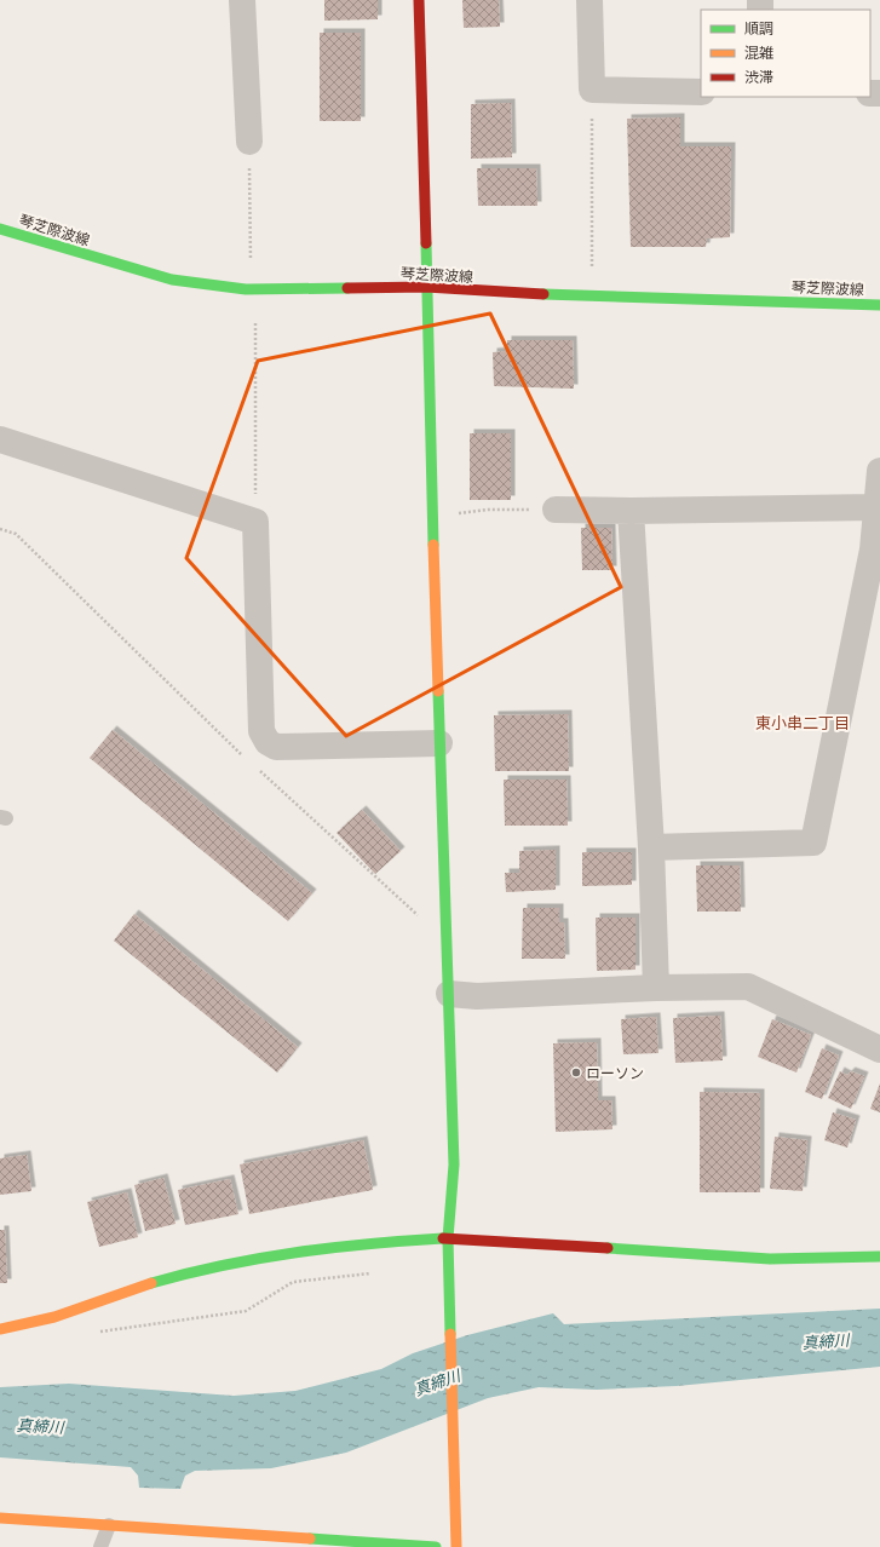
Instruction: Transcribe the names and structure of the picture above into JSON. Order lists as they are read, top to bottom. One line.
{"streets":{"street":["琴芝際波線"]},"districts":["東小串二丁目"],"water":["真締川"],"places":["ローソン"],"legend":["順調","混雑","渋滞"]}
